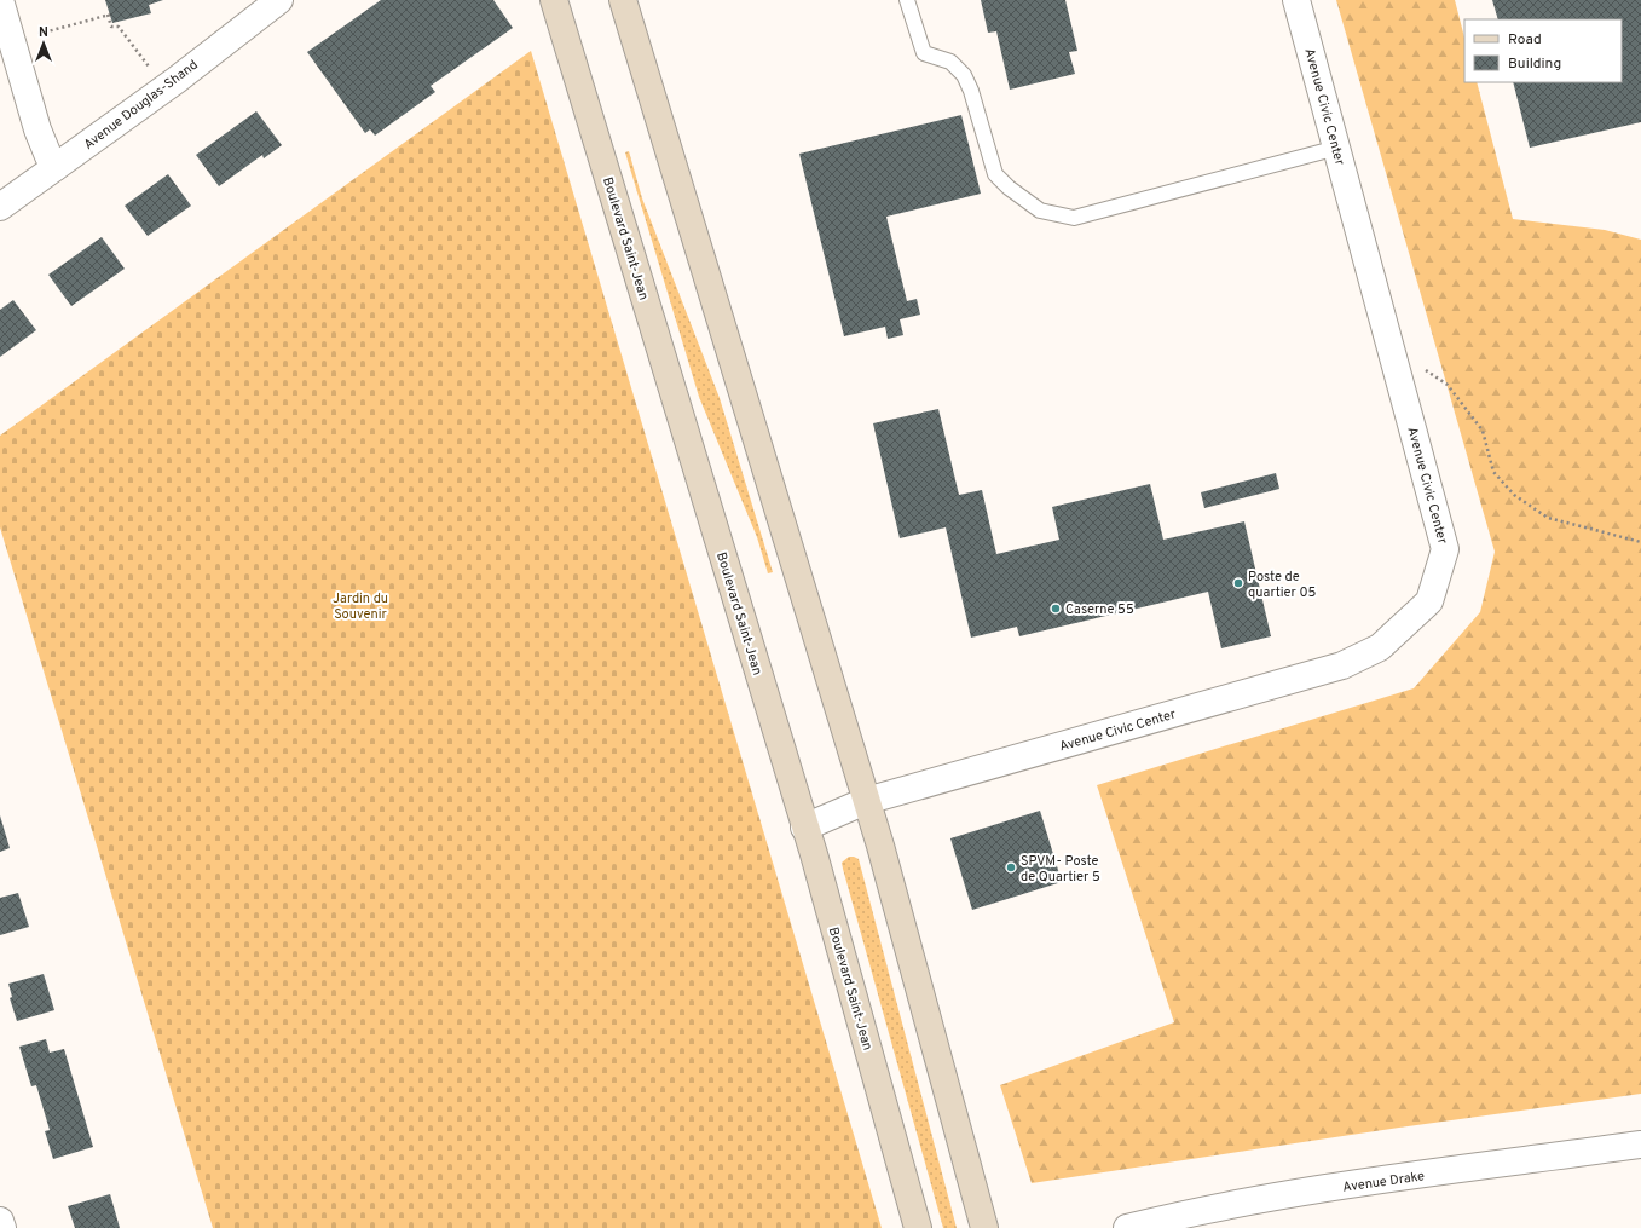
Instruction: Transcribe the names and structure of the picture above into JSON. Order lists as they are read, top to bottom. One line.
{"streets":{"main road":["Boulevard Saint-Jean"],"street":["Avenue Douglas-Shand","Avenue Civic Center","Avenue Drake"]},"crossings":[["Avenue Civic Center","Boulevard Saint-Jean"]],"parks":["Jardin du Souvenir"],"places":["Poste de quartier 05","Caserne 55","SPVM- Poste de Quartier 5"],"legend":["Road","Building"],"north":"top"}
